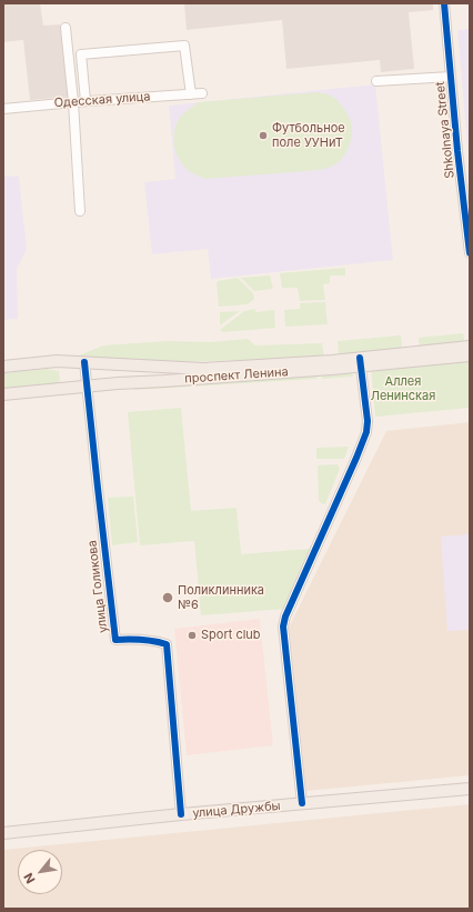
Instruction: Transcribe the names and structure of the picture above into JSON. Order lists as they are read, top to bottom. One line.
{"streets":{"main road":["проспект Ленина","улица Дружбы"],"street":["Одесская улица","Shkolnaya Street","улица Голикова"]},"crossings":[["проспект Ленина","улица Голикова"],["улица Голикова","улица Дружбы"]],"parks":["Аллея Ленинская"],"places":["Футбольное поле УУНиТ","Поликлинника №6","Sport club"],"north":"bottom left"}
